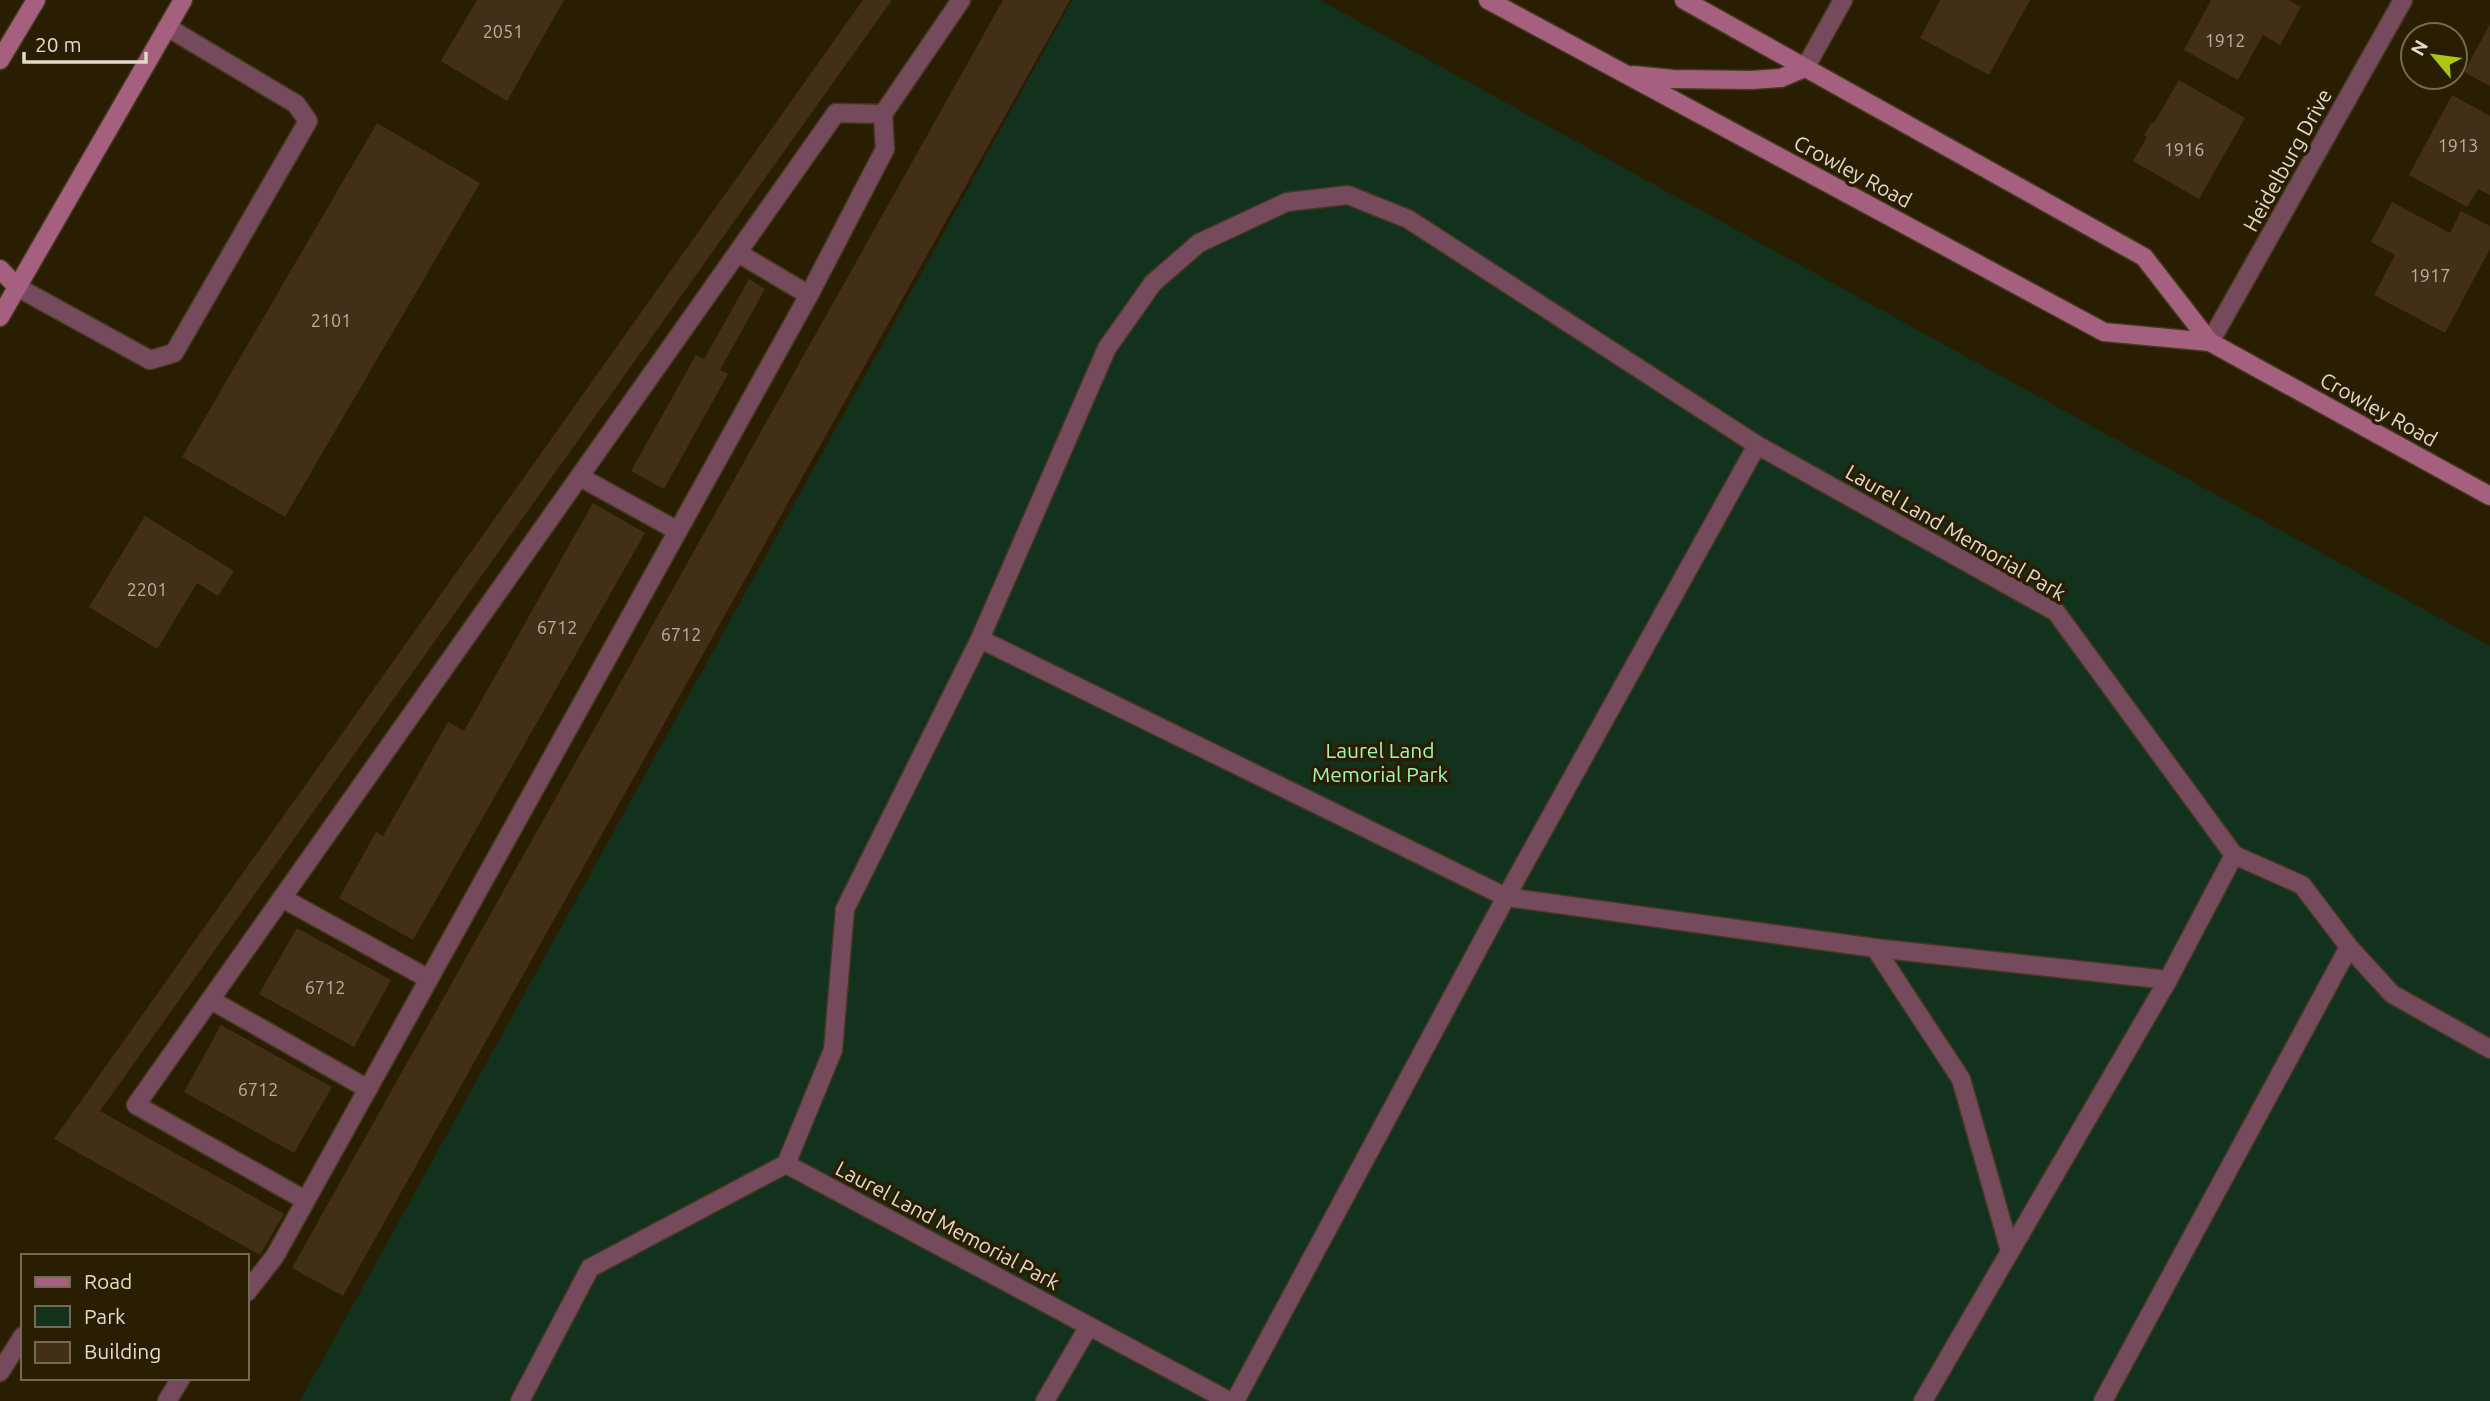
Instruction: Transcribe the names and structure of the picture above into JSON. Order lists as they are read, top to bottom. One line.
{"streets":{"main road":["Crowley Road"],"street":["Heidelburg Drive","Laurel Land Memorial Park"]},"crossings":[["Heidelburg Drive","Crowley Road"]],"parks":["Laurel Land Memorial Park"],"house_numbers":["2051","1912","1913","1916","1917","2101","2201","6712","6712","6712","6712"],"legend":["Road","Park","Building"],"scale_bar":"20 m","north":"top left"}
